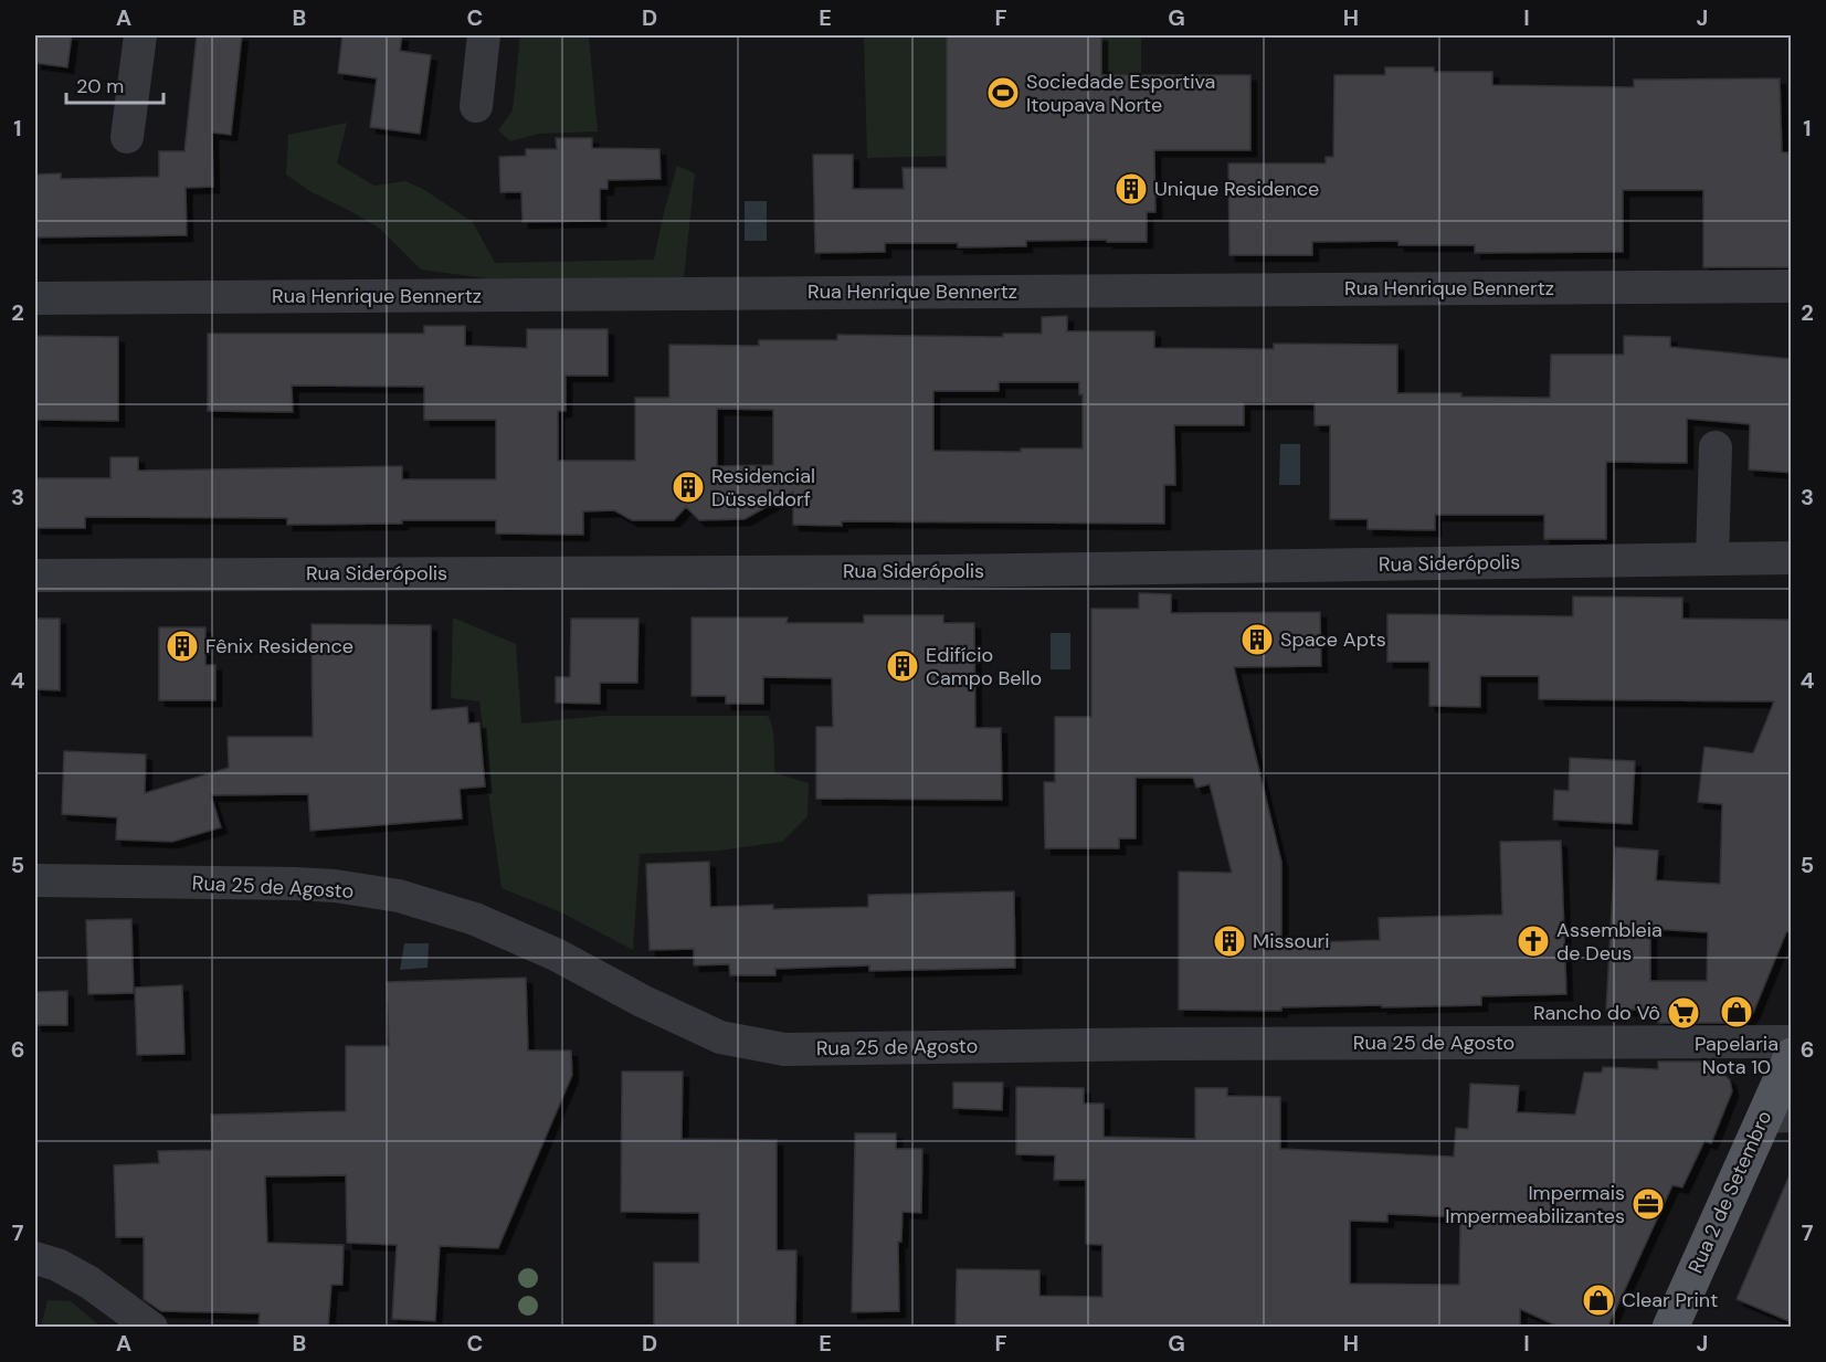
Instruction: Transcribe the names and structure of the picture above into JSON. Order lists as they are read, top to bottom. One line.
{"streets":{"main road":["Rua 2 de Setembro"],"street":["Rua Henrique Bennertz","Rua Siderópolis","Rua 25 de Agosto"]},"places":{"sports":["Sociedade Esportiva Itoupava Norte"],"building":["Unique Residence","Residencial Düsseldorf","Space Apts","Fênix Residence","Edifício Campo Bello","Missouri"],"church":["Assembleia de Deus"],"shop":["Papelaria Nota 10","Clear Print"],"supermarket":["Rancho do Vô"],"office":["Impermais Impermeabilizantes"]},"scale_bar":"20 m","grid":{"columns":["A","B","C","D","E","F","G","H","I","J"],"rows":["1","2","3","4","5","6","7"]}}
